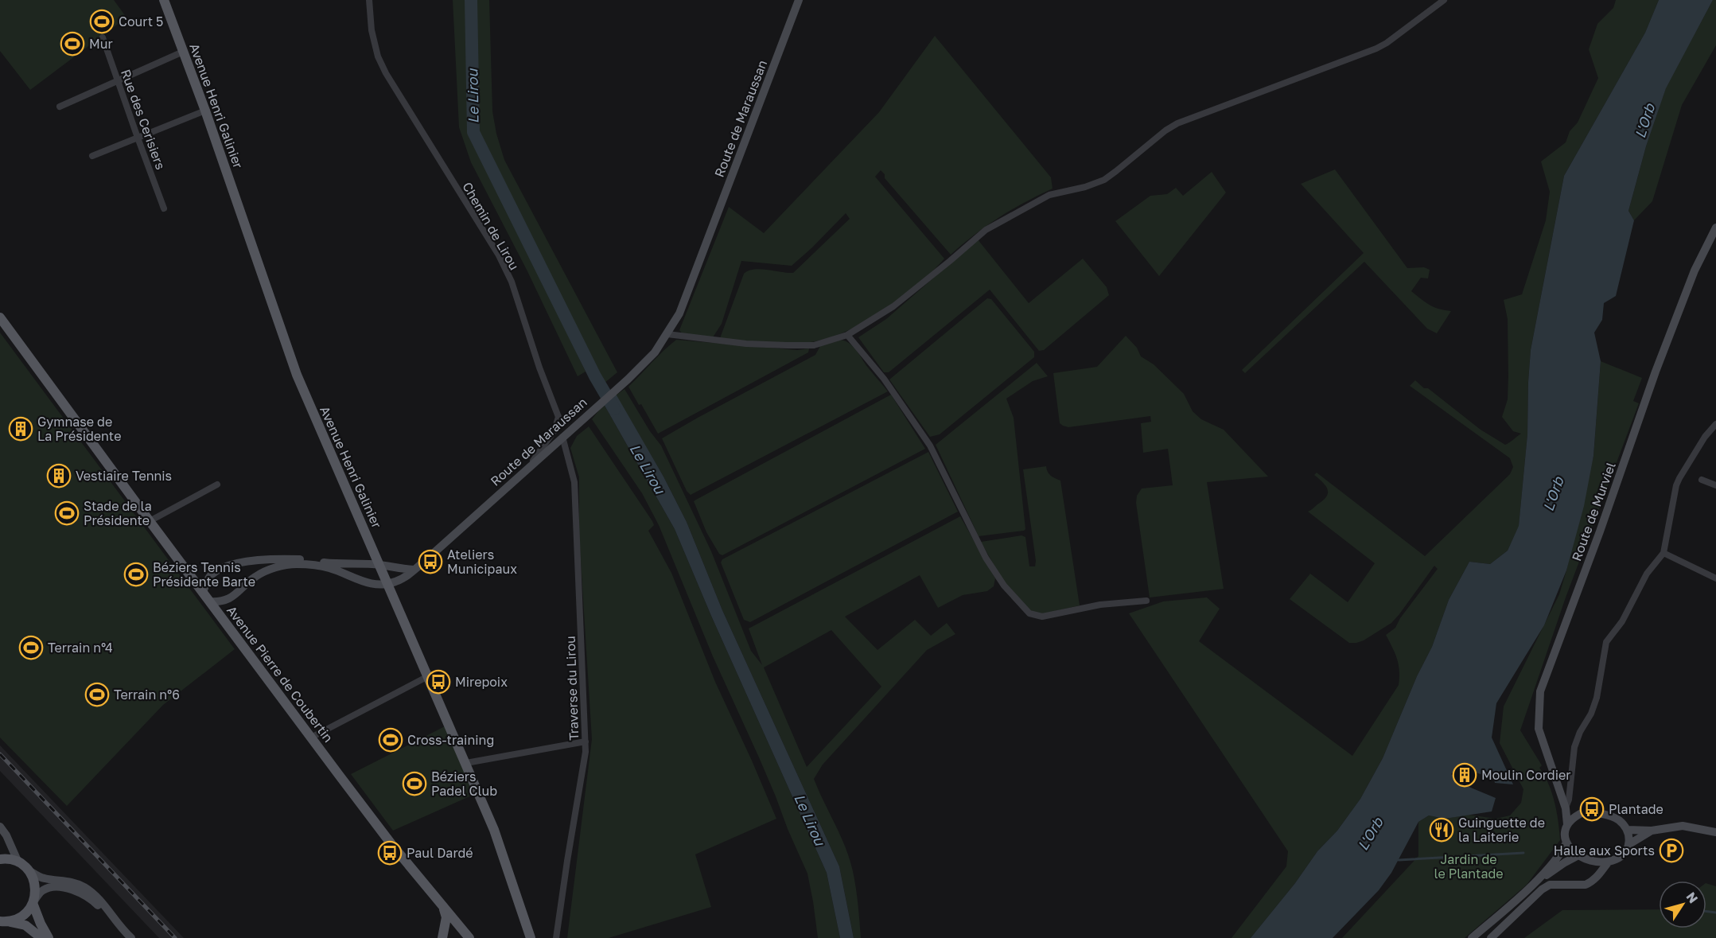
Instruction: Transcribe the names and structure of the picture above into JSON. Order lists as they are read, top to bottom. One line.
{"streets":{"main road":["Avenue Henri Galinier","Route de Maraussan","Route de Murviel","Avenue Pierre de Coubertin"],"street":["Rue des Cerisiers","Chemin de Lirou","Traverse du Lirou"]},"crossings":[["Avenue Henri Galinier","Route de Maraussan"],["Route de Maraussan","Chemin de Lirou"],["Route de Maraussan","Traverse du Lirou"]],"water":["Le Lirou","L'Orb"],"parks":["Jardin de le Plantade"],"places":{"sports":["Court 5","Mur","Stade de la Présidente","Béziers Tennis Présidente Barte","Terrain n°4","Terrain n°6","Cross-training","Béziers Padel Club"],"building":["Gymnase de La Présidente","Vestiaire Tennis","Moulin Cordier"],"bus stop":["Ateliers Municipaux","Mirepoix","Plantade","Paul Dardé"],"restaurant":["Guinguette de la Laiterie"],"parking":["Halle aux Sports"]},"north":"top right"}
